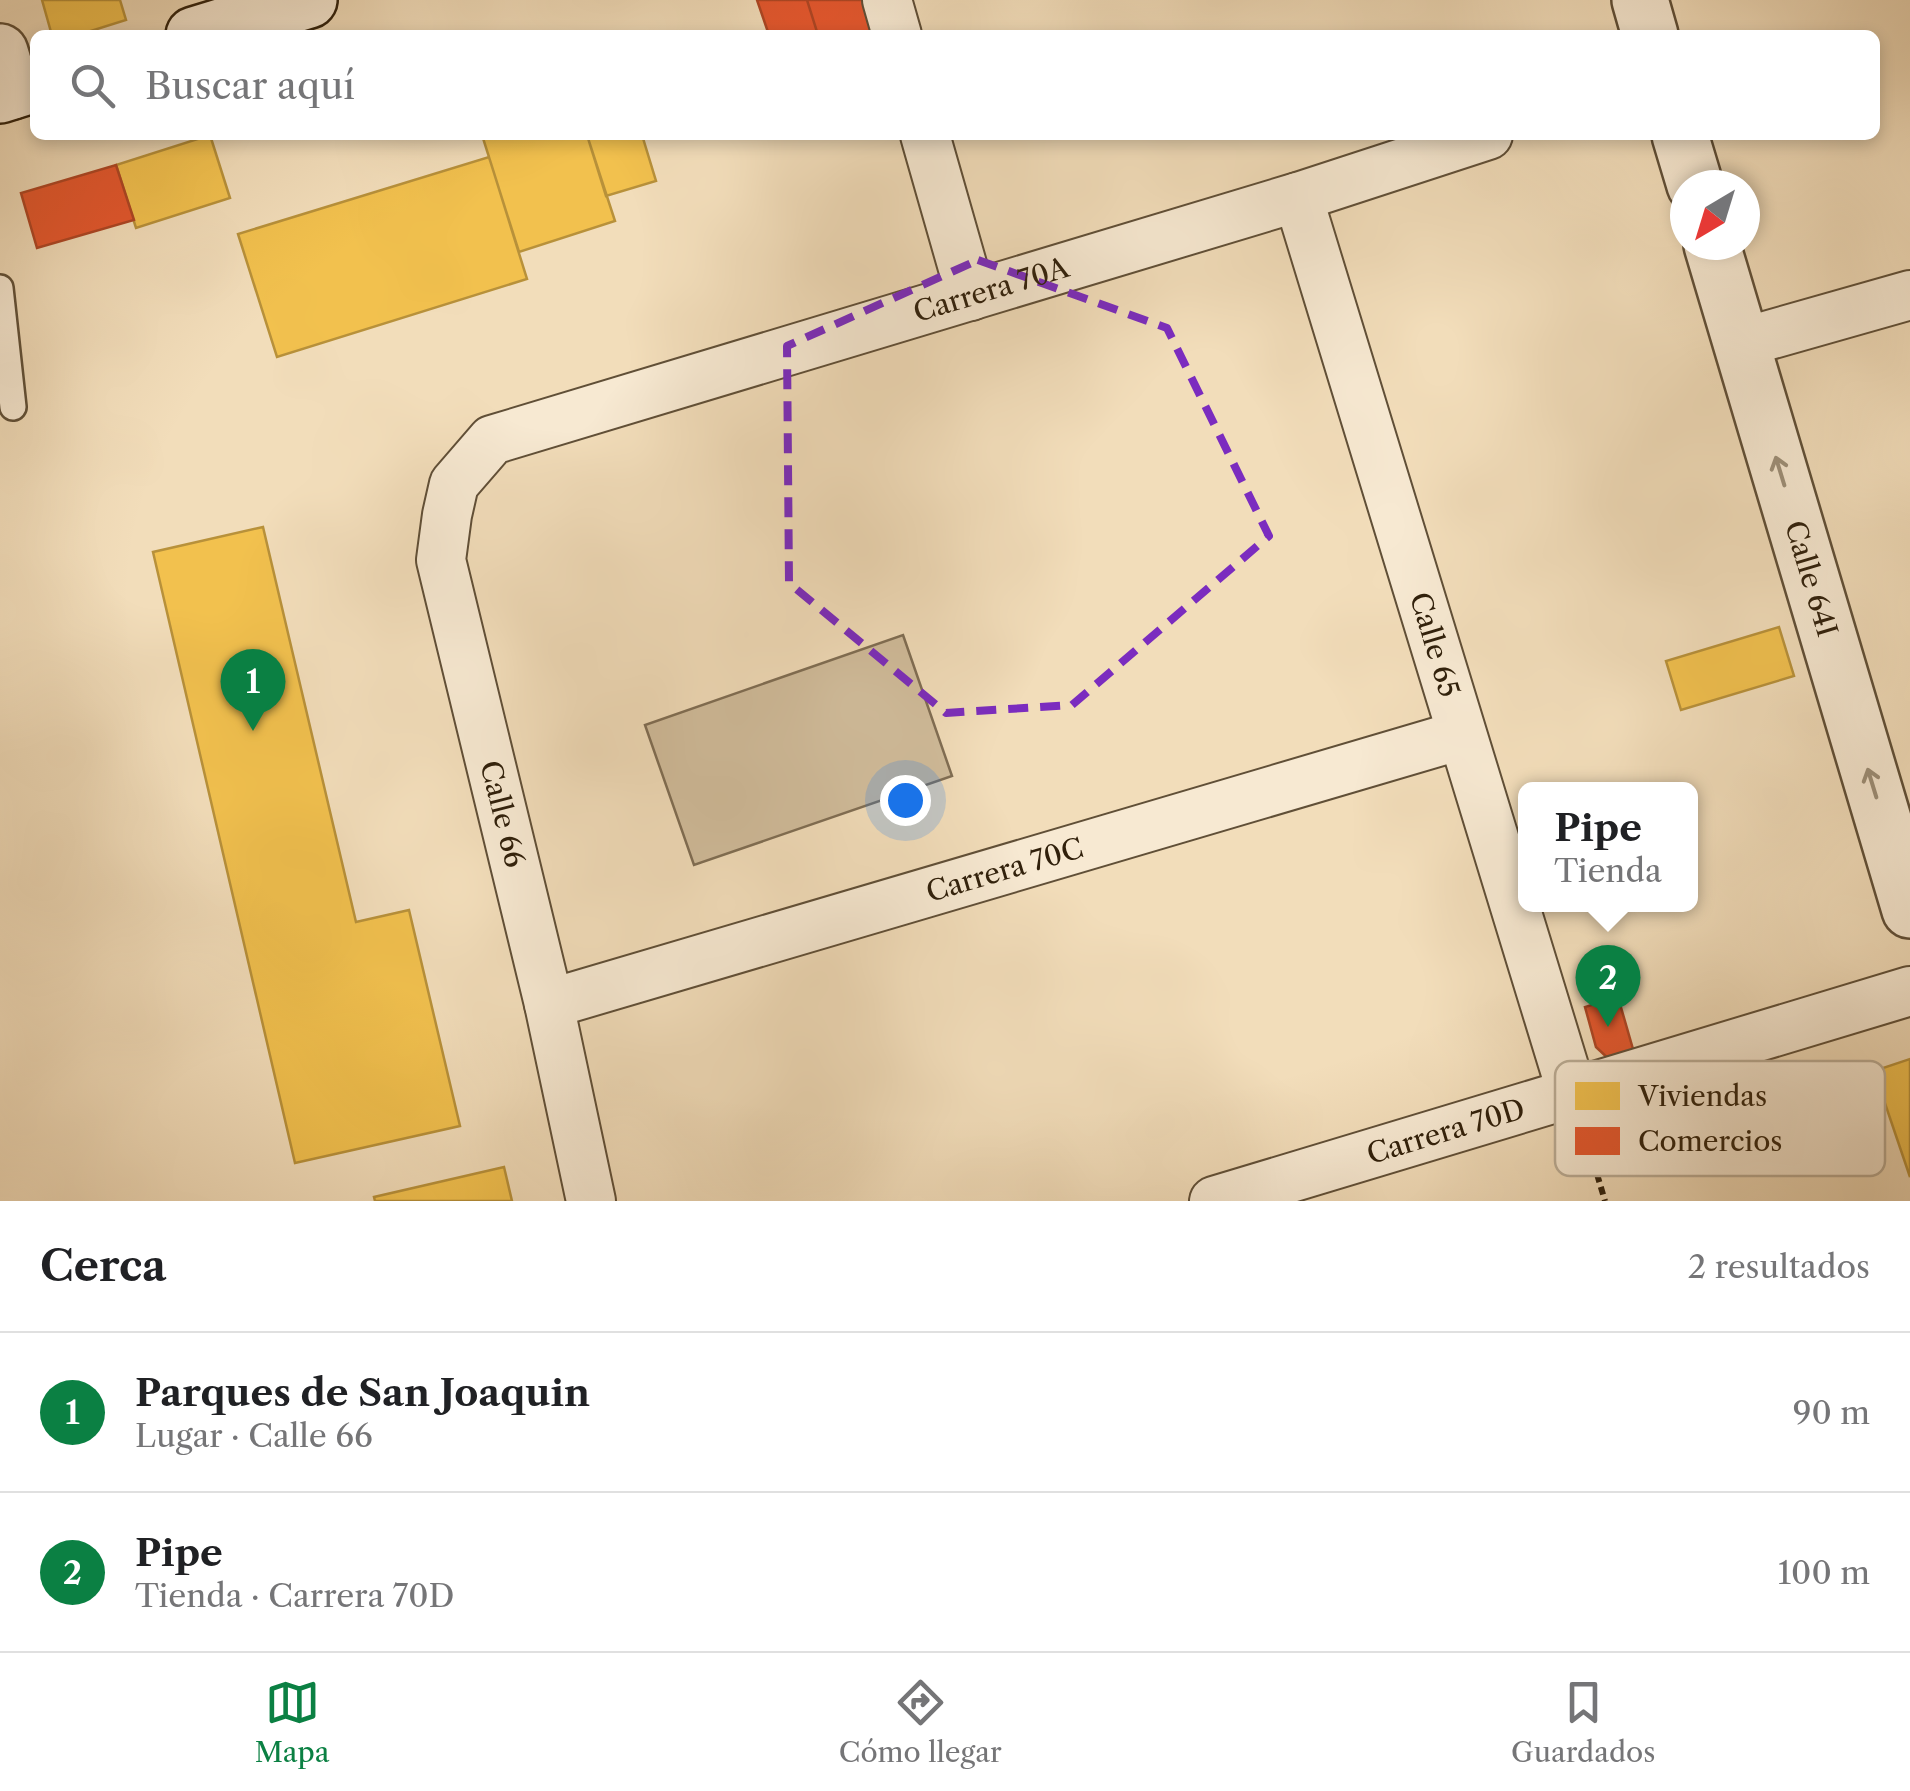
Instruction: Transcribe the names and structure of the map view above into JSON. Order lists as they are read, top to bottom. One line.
{"streets":{"street":["Carrera 70A","Calle 64I","Calle 65","Calle 66","Carrera 70C","Carrera 70D"]},"crossings":[["Carrera 70A","Calle 65"],["Carrera 70A","Calle 66"],["Calle 65","Carrera 70C"],["Calle 66","Carrera 70C"]],"one_way":["Calle 64I"],"legend":["Viviendas","Comercios"],"north":"bottom left","page":{"search":"Buscar aquí","pins":["1","2"],"popup":["Pipe","Tienda"],"heading":["Cerca","2 resultados"],"list":[{"mark":"1","name":"Parques de San Joaquin","note":"Lugar · Calle 66","value":"90 m"},{"mark":"2","name":"Pipe","note":"Tienda · Carrera 70D","value":"100 m"}],"nav":["Mapa","Cómo llegar","Guardados"]}}
